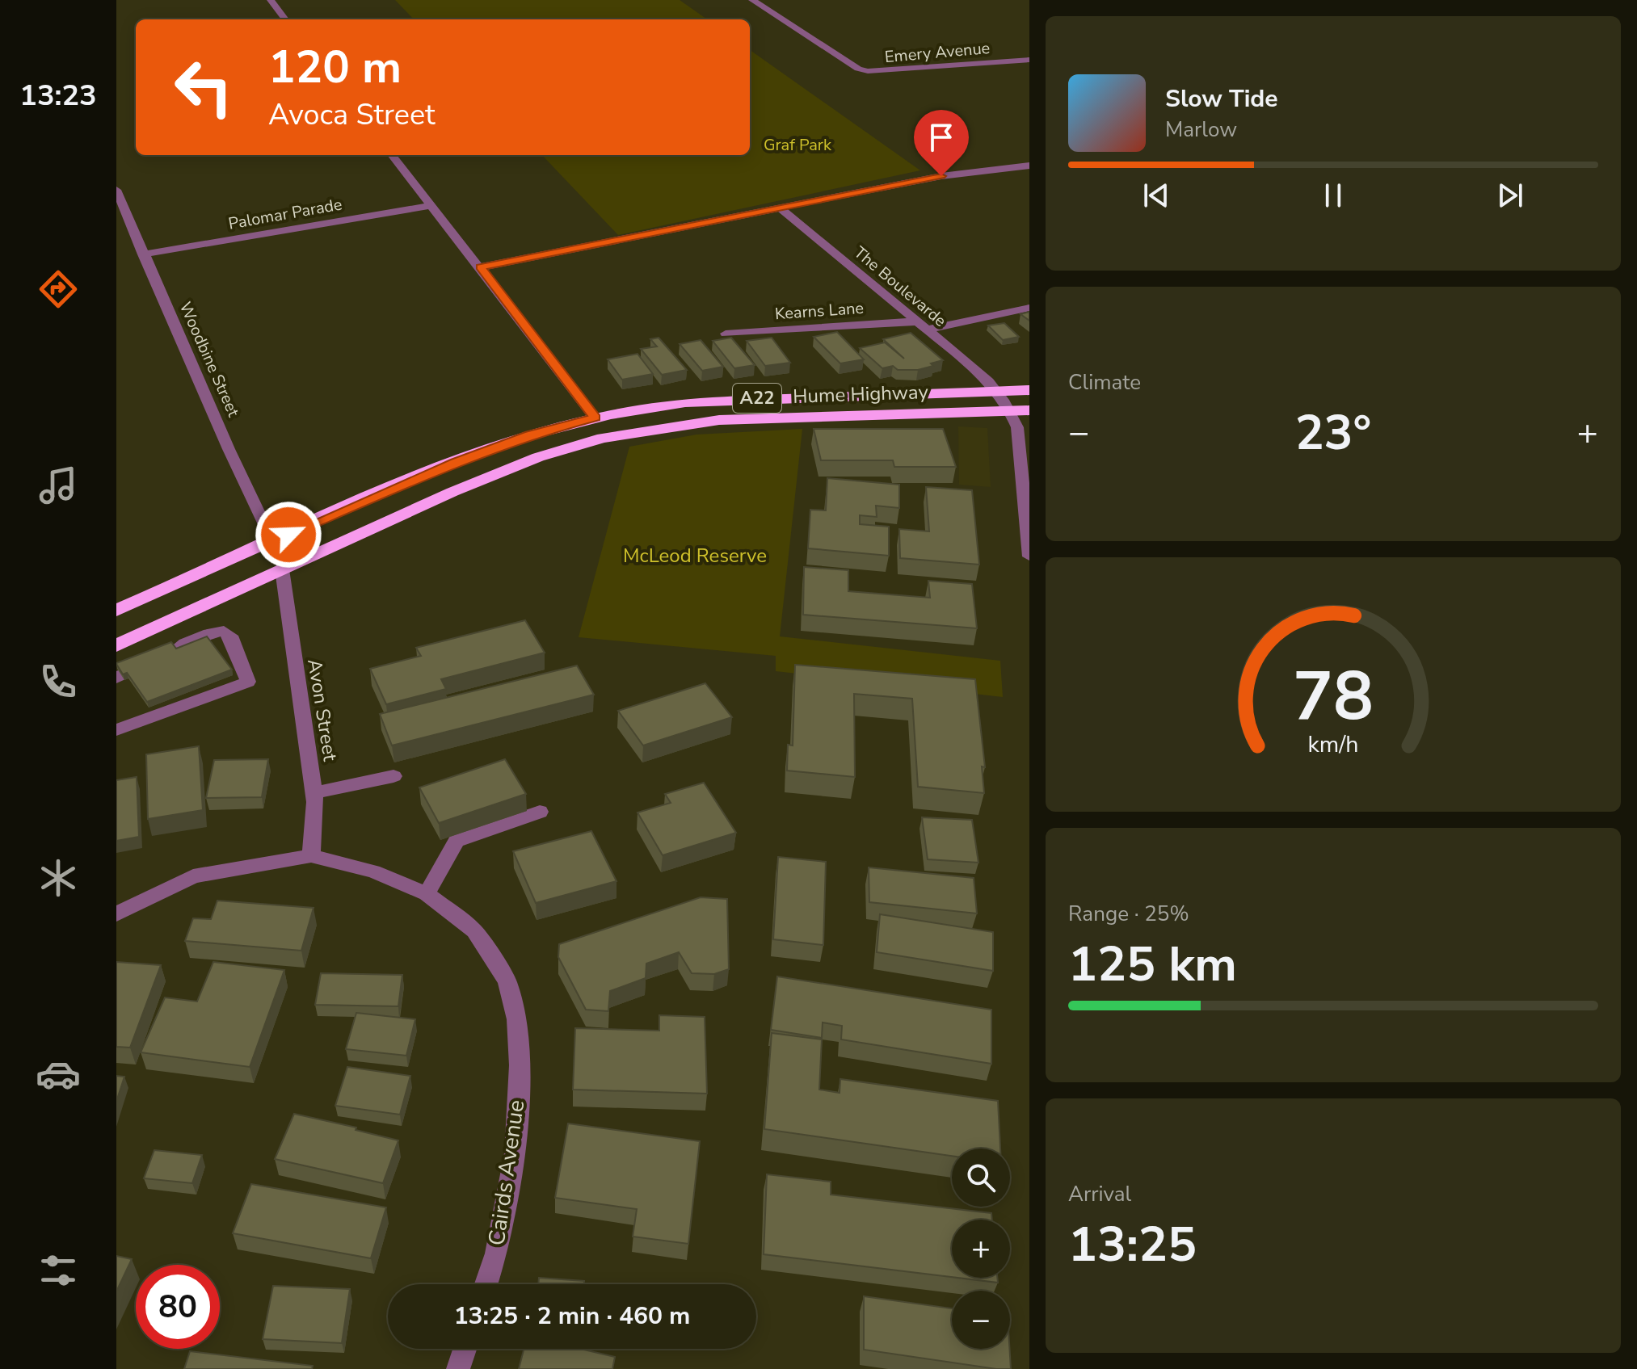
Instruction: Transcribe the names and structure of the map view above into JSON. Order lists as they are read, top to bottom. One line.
{"streets":{"highway":["Hume Highway","A22"],"street":["Emery Avenue","Palomar Parade","The Boulevarde","Kearns Lane","Woodbine Street","Avon Street","Cairds Avenue"]},"crossings":[["Palomar Parade","Woodbine Street"],["The Boulevarde","Kearns Lane"],["The Boulevarde","Hume Highway"],["Woodbine Street","Hume Highway"],["Hume Highway","Avon Street"],["Avon Street","Cairds Avenue"]],"parks":["Graf Park","McLeod Reserve"],"page":{"tabs":"13:23","turn":["120 m","Avoca Street"],"song":["Slow Tide","Marlow"],"tile":["Climate",["Range · 25%","125 km"],["Arrival","13:25"]],"heat":["−","23°","+"],"map_buttons":["+","−"],"limit":"80","trip":"13:25 · 2 min · 460 m","gauge":["78","km/h"]}}
